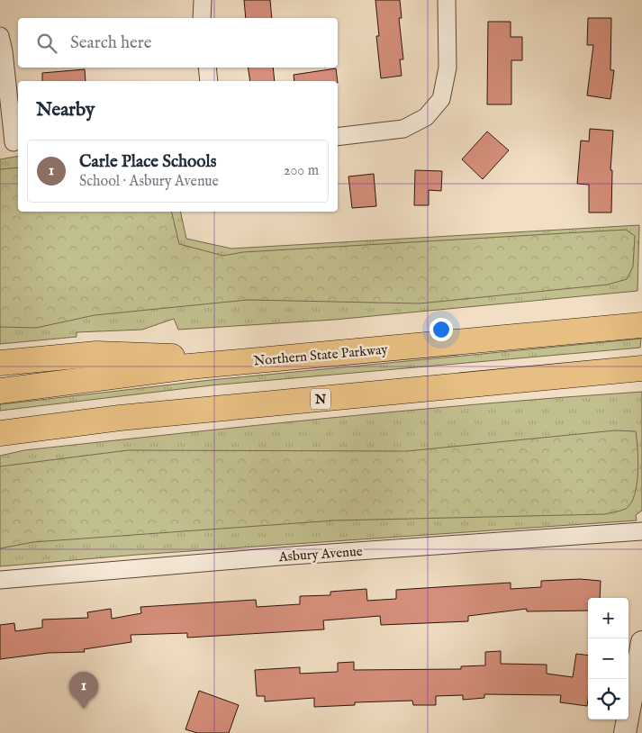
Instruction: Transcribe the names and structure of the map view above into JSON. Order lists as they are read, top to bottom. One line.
{"streets":{"highway":["Northern State Parkway","N"],"street":["Asbury Avenue"]},"page":{"search":"Search here","heading":"Nearby","list":[{"mark":"1","name":"Carle Place Schools","note":"School · Asbury Avenue","value":"200 m"}],"map_buttons":["+","−"],"pins":"1"}}
